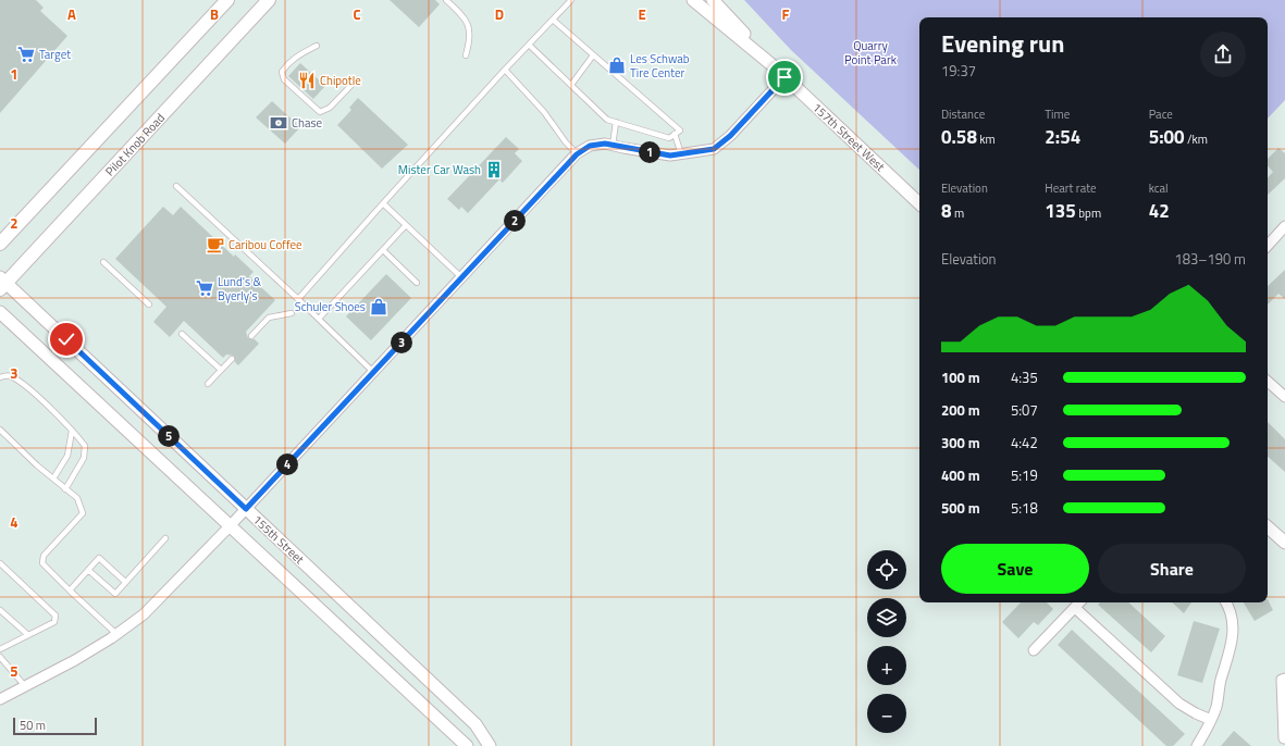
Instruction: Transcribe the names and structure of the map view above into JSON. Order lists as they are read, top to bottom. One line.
{"streets":{"main road":["Pilot Knob Road"],"street":["157th Street West","155th Street"]},"crossings":[["Pilot Knob Road","155th Street"]],"parks":["Quarry Point Park"],"places":{"supermarket":["Target","Lund's & Byerly's"],"shop":["Les Schwab Tire Center","Schuler Shoes"],"restaurant":["Chipotle"],"bank":["Chase"],"building":["Mister Car Wash"],"cafe":["Caribou Coffee"]},"scale_bar":"50 m","page":{"heading":["Evening run","19:37"],"stats":[["Distance","0.58 km"],["Time","2:54"],["Pace","5:00 /km"],["Elevation","8 m"],["Heart rate","135 bpm"],["kcal","42"]],"pins":["1","2","3","5","4"],"chart":["Elevation","183–190 m"],"list":[{"name":"100 m","note":"4:35"},{"name":"200 m","note":"5:07"},{"name":"300 m","note":"4:42"},{"name":"400 m","note":"5:19"},{"name":"500 m","note":"5:18"}],"buttons":["Save","Share"],"map_buttons":["+","−"],"scale":"50 m"},"grid":{"columns":["A","B","C","D","E","F"],"rows":["1","2","3","4","5"]}}
